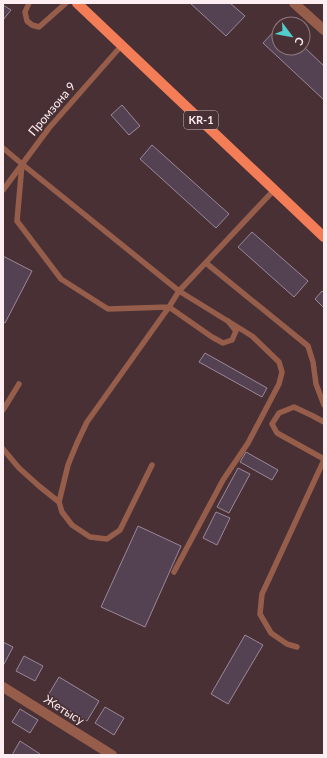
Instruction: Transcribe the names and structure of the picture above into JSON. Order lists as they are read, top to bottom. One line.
{"streets":{"main road":["KR-1"],"street":["Жетысу"],"lane":["Промзона 9"]},"crossings":[["Промзона 9","KR-1"]],"north":"bottom right"}
